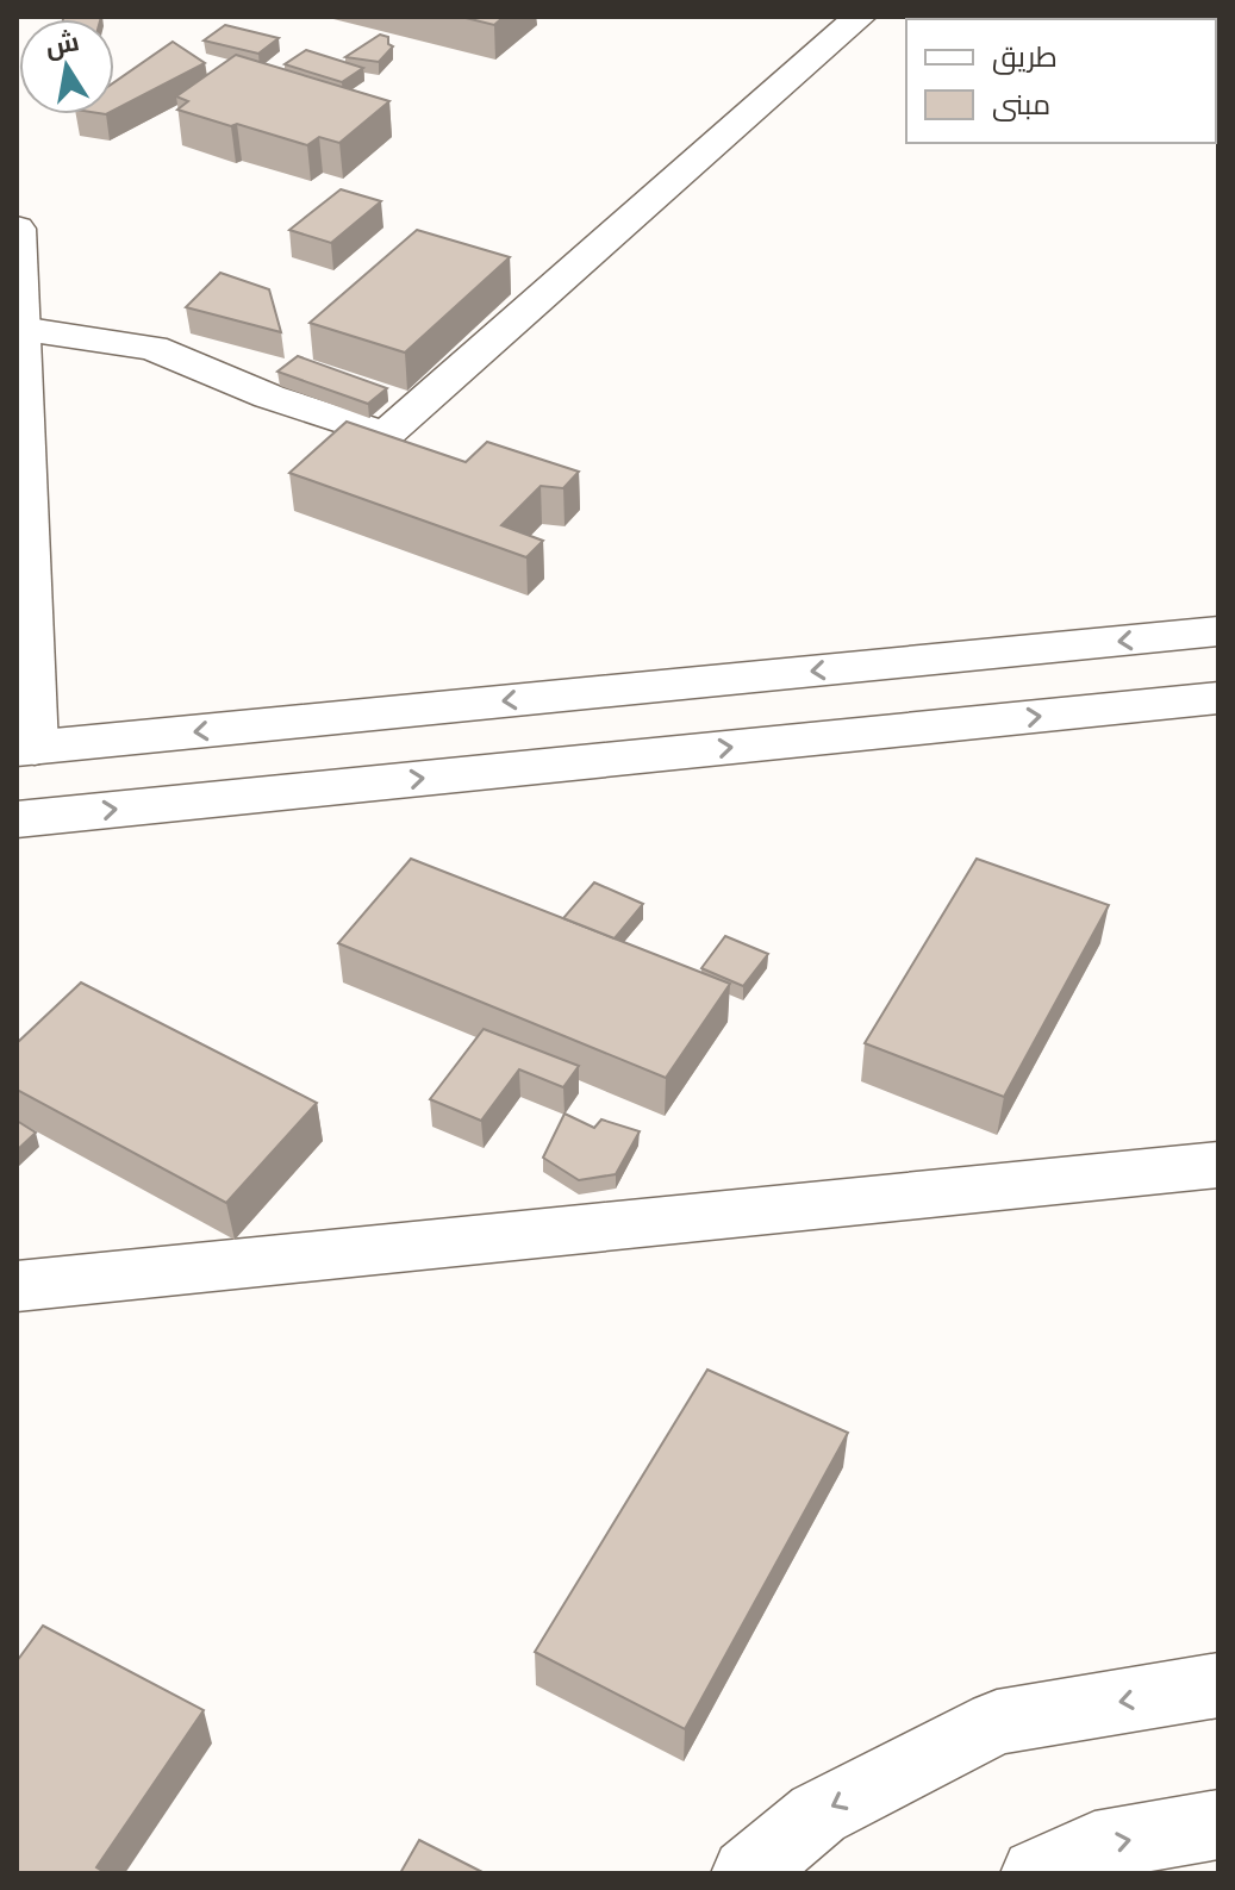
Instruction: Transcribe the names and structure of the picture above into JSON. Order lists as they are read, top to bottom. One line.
{"legend":["طريق","مبنى"],"north":"top"}
